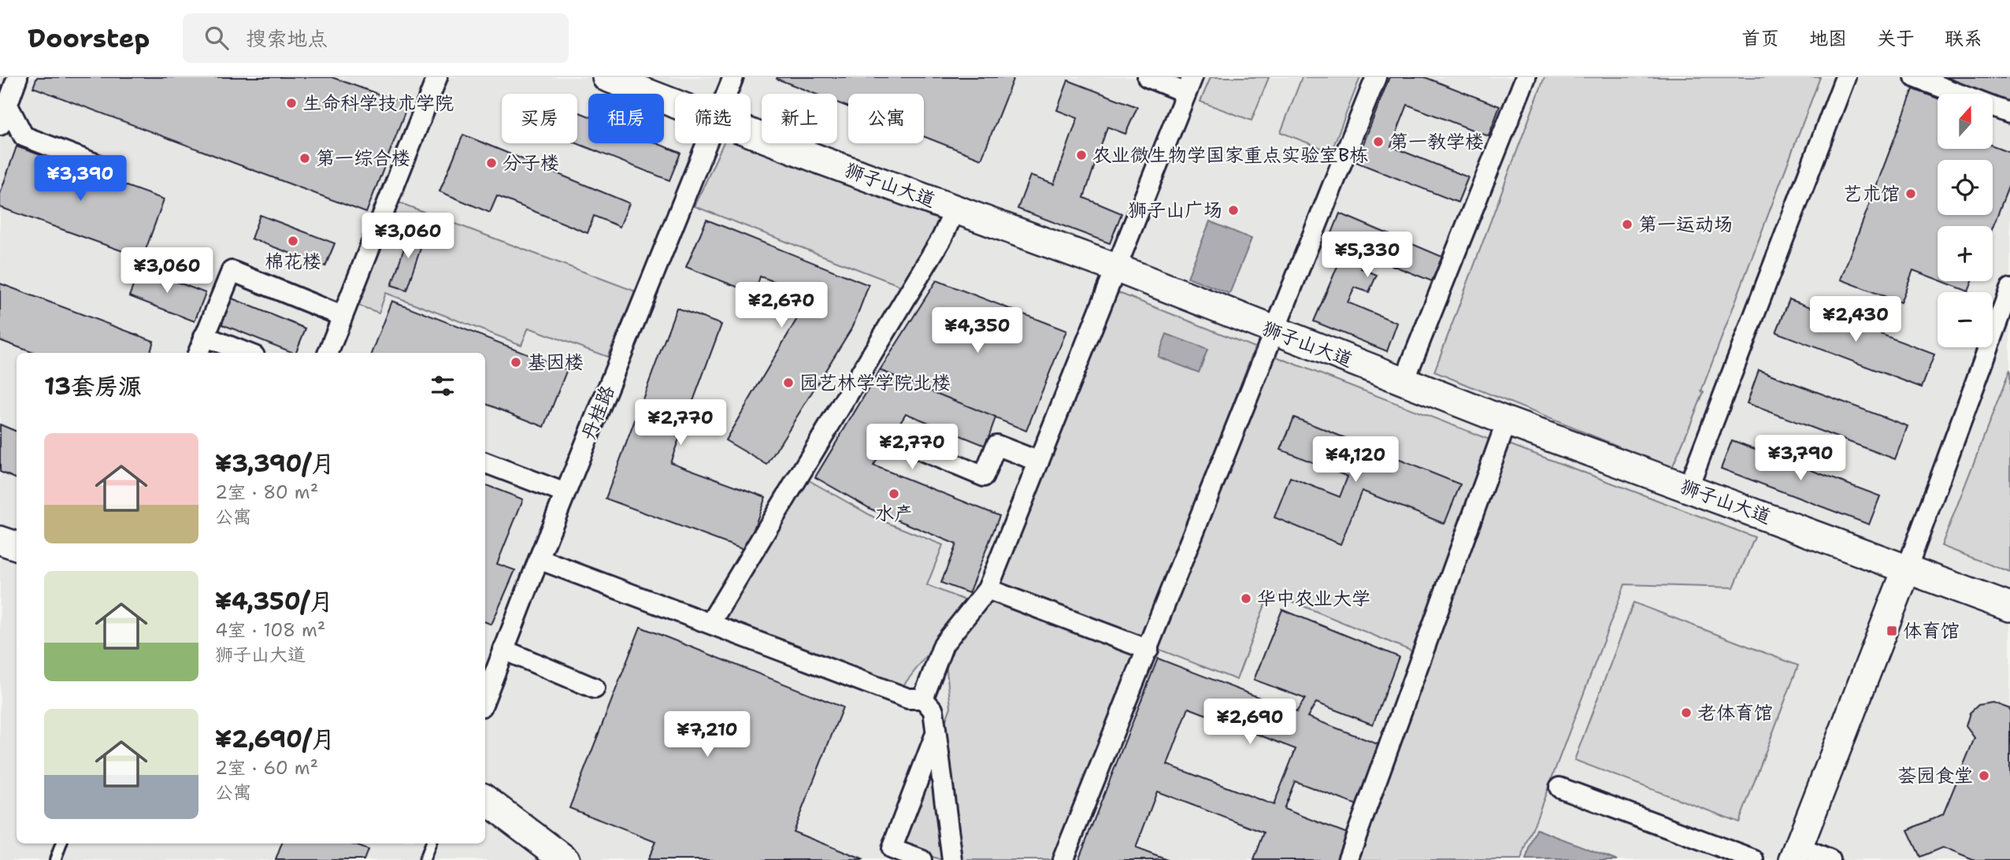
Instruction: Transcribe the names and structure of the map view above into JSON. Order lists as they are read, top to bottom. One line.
{"streets":{"street":["狮子山大道","丹桂路"]},"places":{"other":["生命科学技术学院","第一教学楼","农业微生物学国家重点实验室B栋","第一综合楼","分子楼","艺术馆","狮子山广场","第一运动场","棉花楼","基因楼","园艺林学学院北楼","水产","华中农业大学","老体育馆","荟园食堂"],"transit":["体育馆"]},"north":"top","page":{"header":"Doorstep","search":"搜索地点","nav":["首页","地图","关于","联系"],"map_buttons":["+","−"],"chip":["买房","租房","筛选","新上","公寓"],"price":["¥3,390","¥3,060","¥5,330","¥3,060","¥2,670","¥2,430","¥4,350","¥2,770","¥2,770","¥3,790","¥4,120","¥2,690","¥7,210"],"heading":"13套房源","list":[{"name":"¥3,390/月","note":"2室 · 80 m² · 公寓"},{"name":"¥4,350/月","note":"4室 · 108 m² · 狮子山大道"},{"name":"¥2,690/月","note":"2室 · 60 m² · 公寓"}]}}
